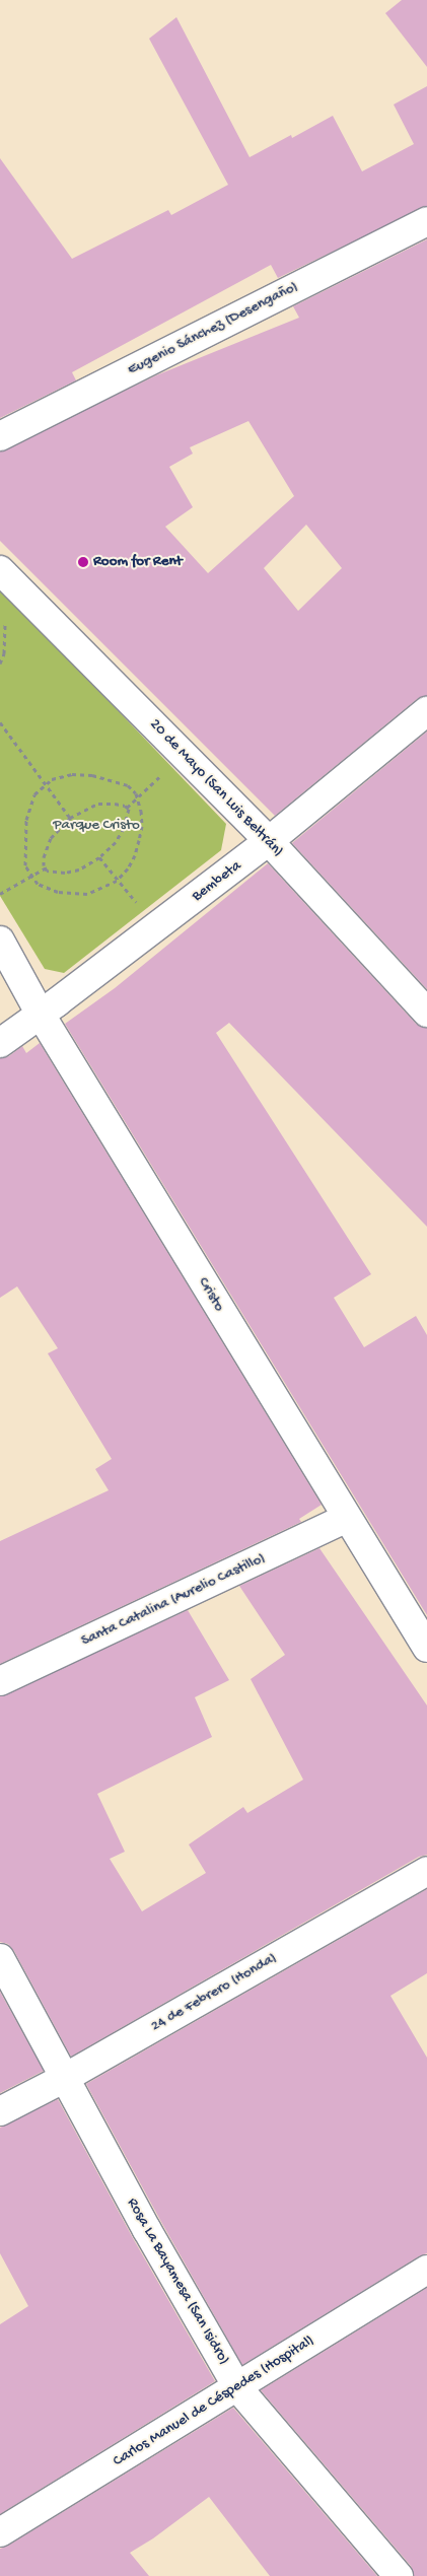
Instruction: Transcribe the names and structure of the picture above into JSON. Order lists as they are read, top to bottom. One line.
{"streets":{"street":["Eugenio Sánchez (Desengaño)","20 de Mayo (San Luis Beltrán)","Bembeta","Cristo","Santa Catalina (Aurelio Castillo)","24 de Febrero (Honda)","Rosa La Bayamesa (San Isidro)","Carlos Manuel de Céspedes (Hospital)"]},"crossings":[["20 de Mayo (San Luis Beltrán)","Bembeta"],["Bembeta","Cristo"],["Cristo","Santa Catalina (Aurelio Castillo)"],["24 de Febrero (Honda)","Rosa La Bayamesa (San Isidro)"],["Rosa La Bayamesa (San Isidro)","Carlos Manuel de Céspedes (Hospital)"]],"parks":["Parque Cristo"],"places":["Room for Rent"]}
